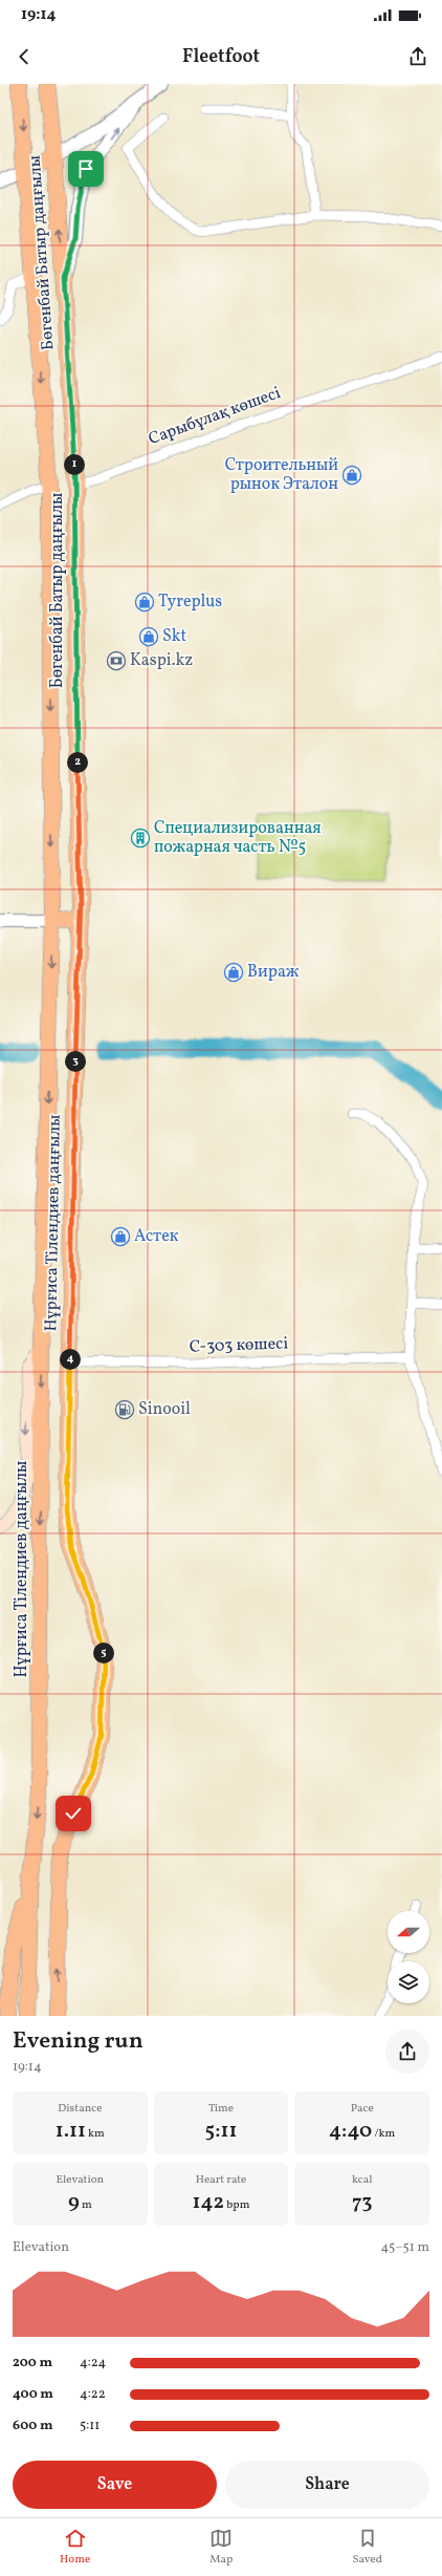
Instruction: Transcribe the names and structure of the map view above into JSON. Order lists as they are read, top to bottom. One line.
{"streets":{"main road":["Бөгенбай Батыр даңғылы","Сарыбұлақ көшесі","Нұрғиса Тілендиев даңғылы"],"street":["С-303 көшесі"]},"crossings":[["Бөгенбай Батыр даңғылы","Сарыбұлақ көшесі"],["Бөгенбай Батыр даңғылы","Нұрғиса Тілендиев даңғылы"],["Нұрғиса Тілендиев даңғылы","С-303 көшесі"]],"places":{"shop":["Строительный рынок Эталон","Tyreplus","Skt","Вираж","Астек"],"bank":["Kaspi.kz"],"building":["Специализированная пожарная часть №5"],"fuel station":["Sinooil"]},"north":"left","page":{"status":"19:14","header":"Fleetfoot","pins":["1","2","3","4","5"],"heading":["Evening run","19:14"],"stats":[["Distance","1.11 km"],["Time","5:11"],["Pace","4:40 /km"],["Elevation","9 m"],["Heart rate","142 bpm"],["kcal","73"]],"chart":["Elevation","45–51 m"],"list":[{"name":"200 m","note":"4:24"},{"name":"400 m","note":"4:22"},{"name":"600 m","note":"5:11"}],"buttons":["Save","Share"],"tabs":["Home","Map","Saved"]}}
